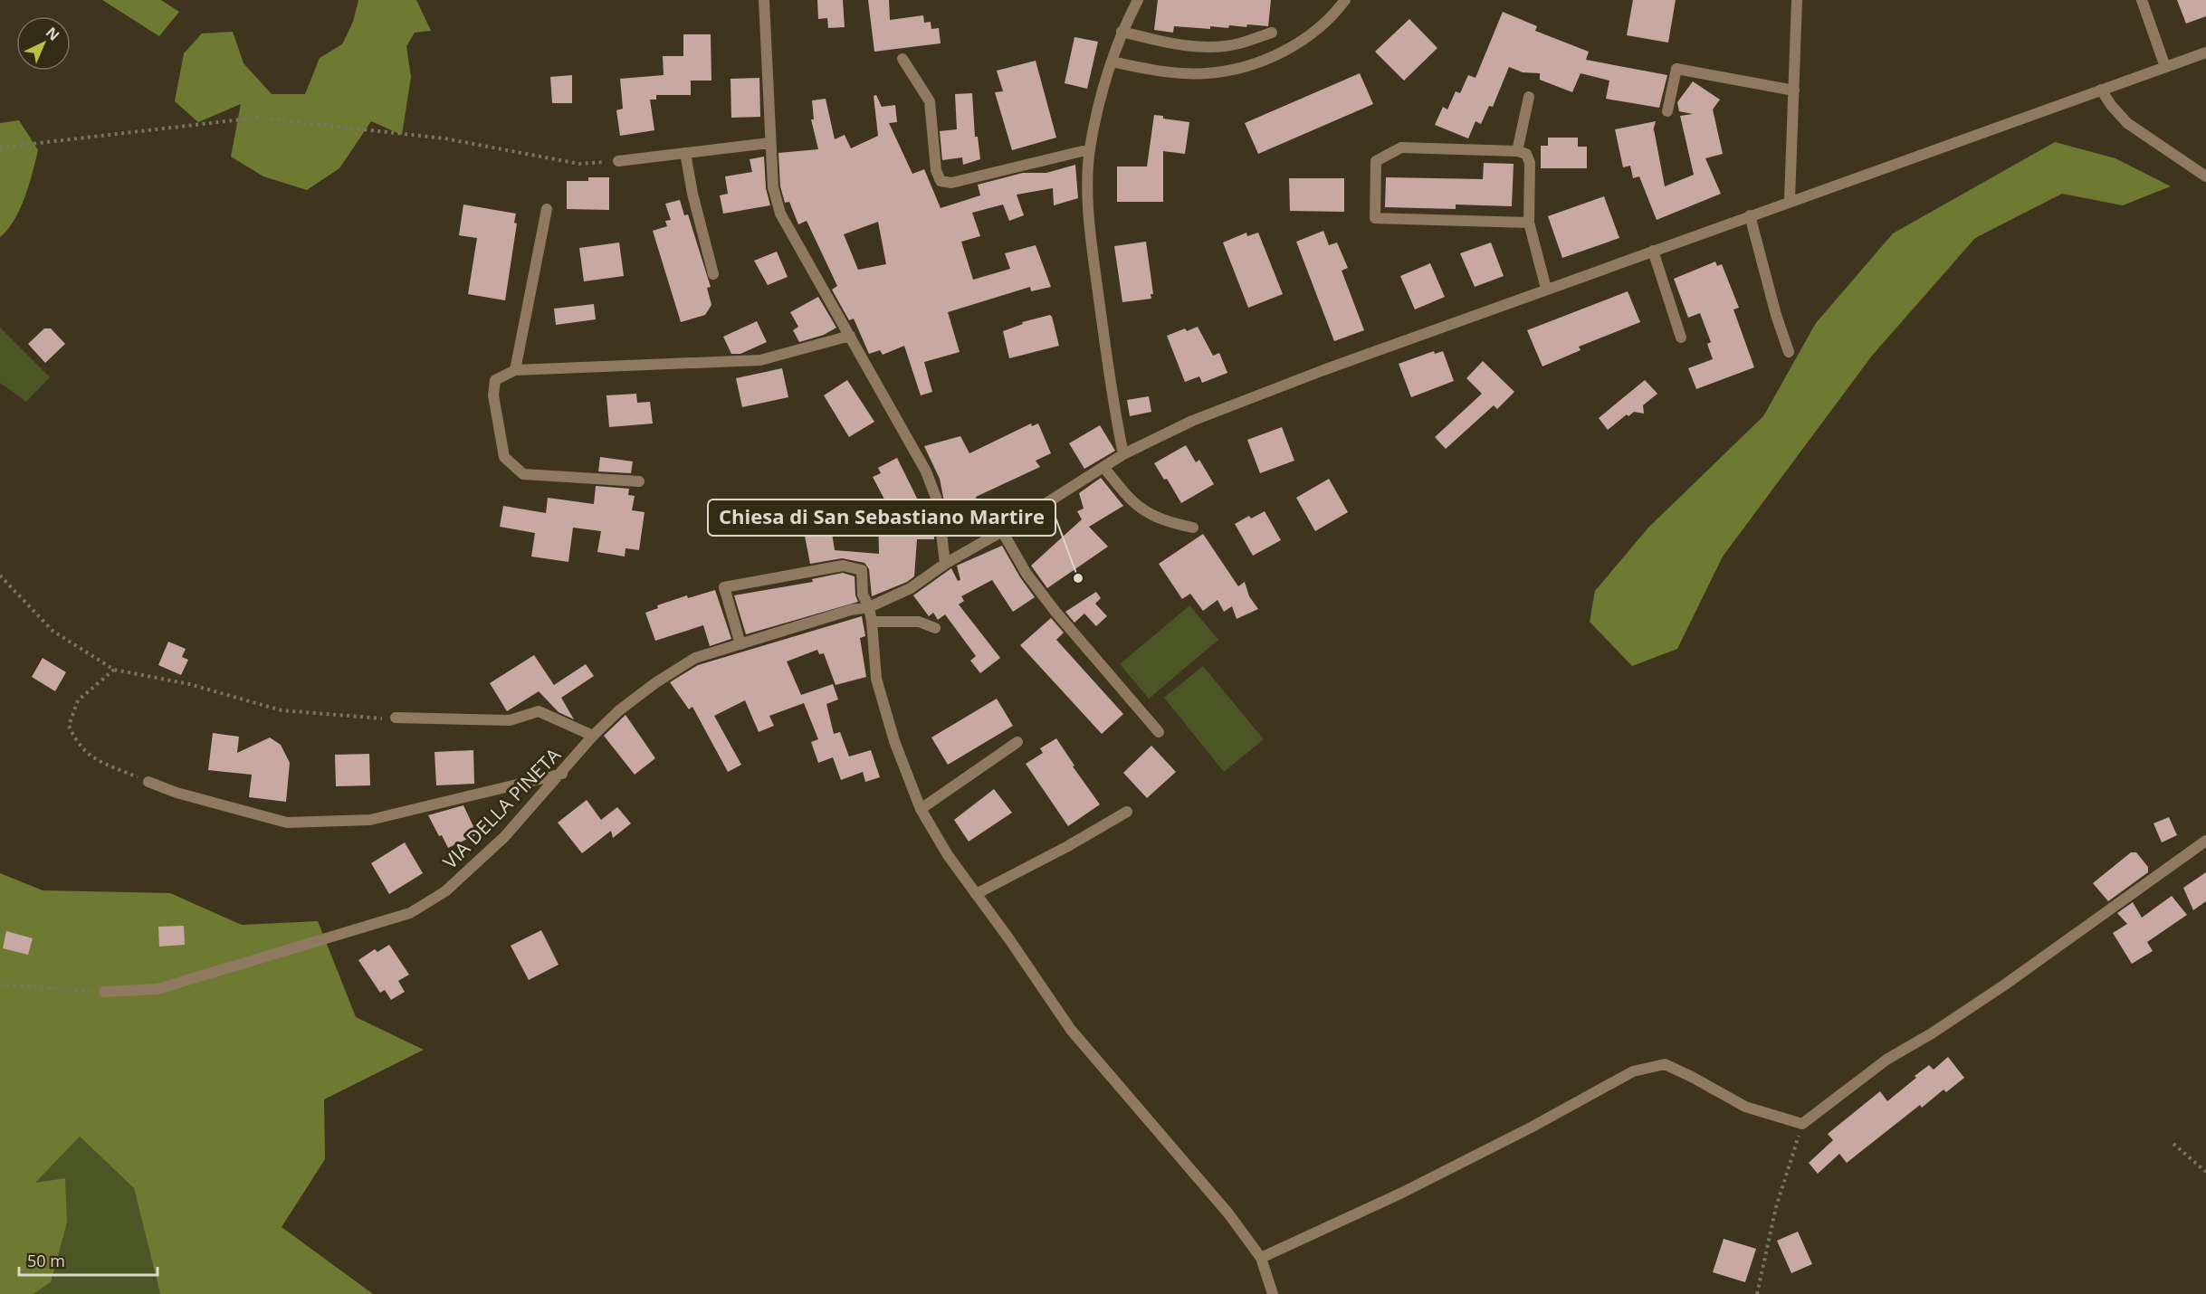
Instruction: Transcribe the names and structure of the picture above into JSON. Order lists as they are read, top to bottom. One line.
{"streets":{"street":["VIA DELLA PINETA"]},"places":["Chiesa di San Sebastiano Martire"],"scale_bar":"50 m","north":"top right"}
